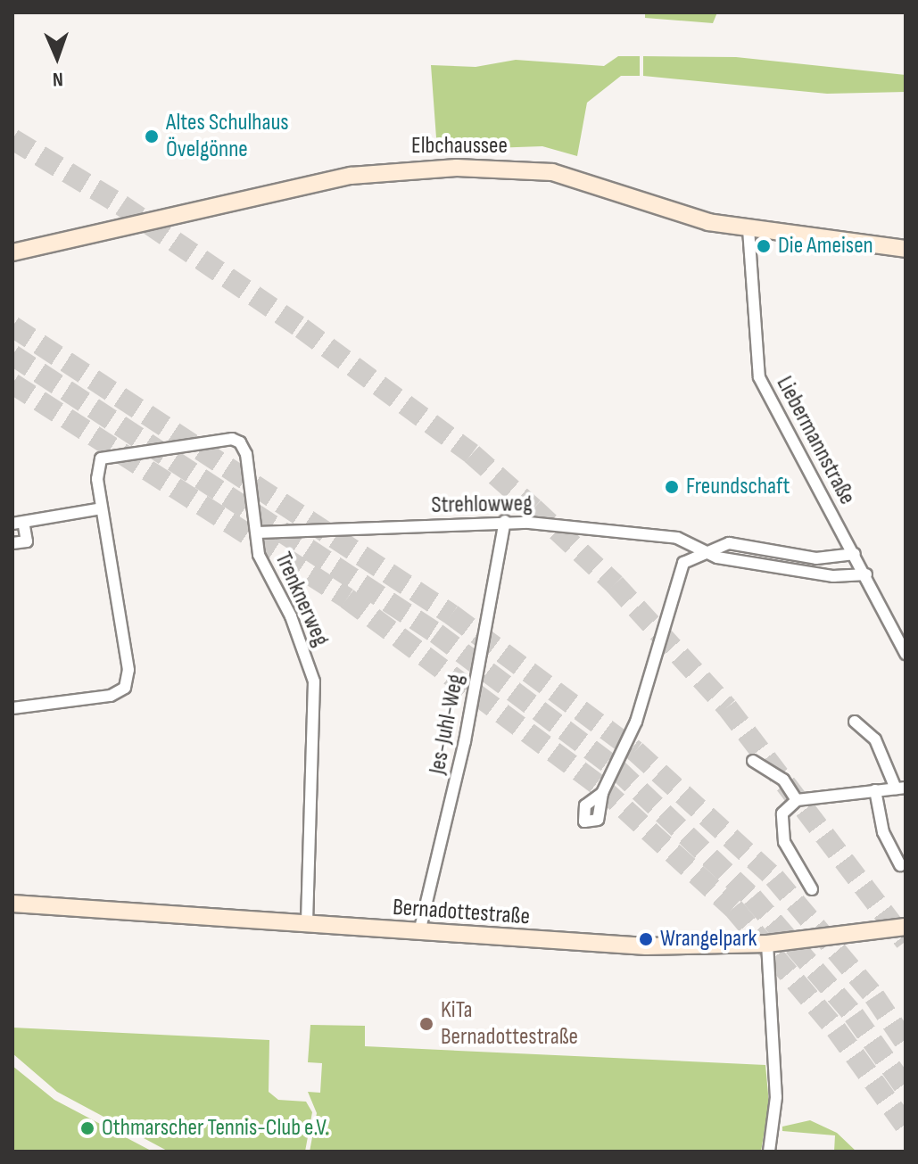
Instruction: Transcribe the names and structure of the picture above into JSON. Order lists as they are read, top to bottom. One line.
{"streets":{"main road":["Elbchaussee","Bernadottestraße"],"street":["Liebermannstraße","Strehlowweg","Trenknerweg","Jes-Juhl-Weg"]},"crossings":[["Elbchaussee","Liebermannstraße"],["Liebermannstraße","Strehlowweg"],["Strehlowweg","Trenknerweg"],["Strehlowweg","Jes-Juhl-Weg"],["Trenknerweg","Bernadottestraße"],["Jes-Juhl-Weg","Bernadottestraße"]],"places":["Altes Schulhaus Övelgönne","Die Ameisen","Freundschaft","Wrangelpark","KiTa Bernadottestraße","Othmarscher Tennis-Club e.V."],"north":"bottom"}
